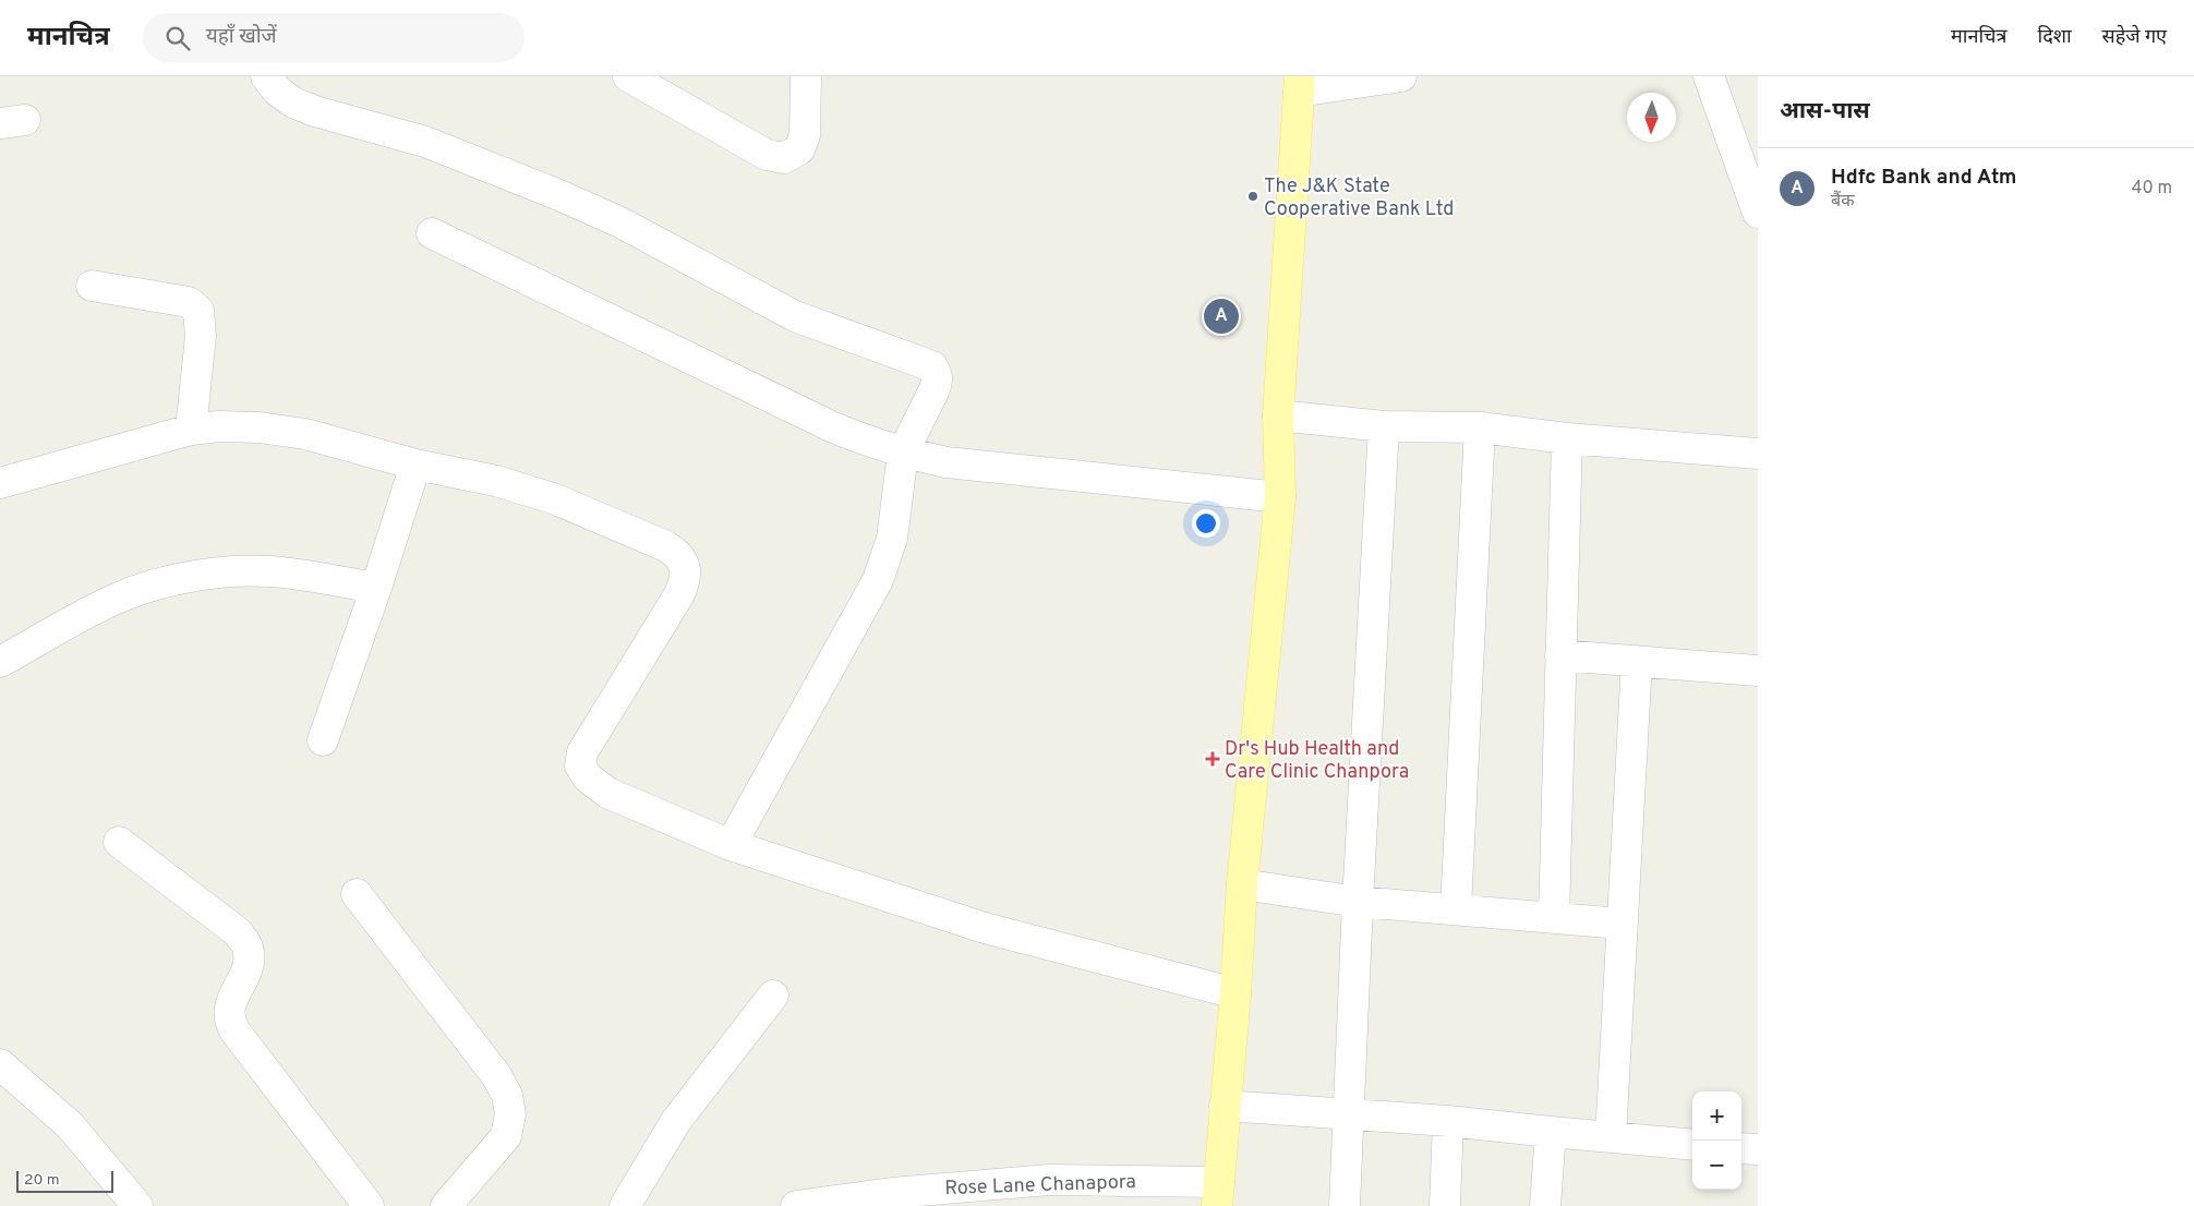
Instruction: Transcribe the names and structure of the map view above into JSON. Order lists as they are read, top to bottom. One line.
{"streets":{"street":["Rose Lane Chanapora"]},"places":{"other":["The J&K State Cooperative Bank Ltd"],"health":["Dr's Hub Health and Care Clinic Chanpora"]},"scale_bar":"20 m","north":"bottom","page":{"header":"मानचित्र","search":"यहाँ खोजें","nav":["मानचित्र","दिशा","सहेजे गए"],"heading":"आस-पास","list":[{"mark":"A","name":"Hdfc Bank and Atm","note":"बैंक","value":"40 m"}],"pins":"A","map_buttons":["+","−"],"scale":"20 m"}}
